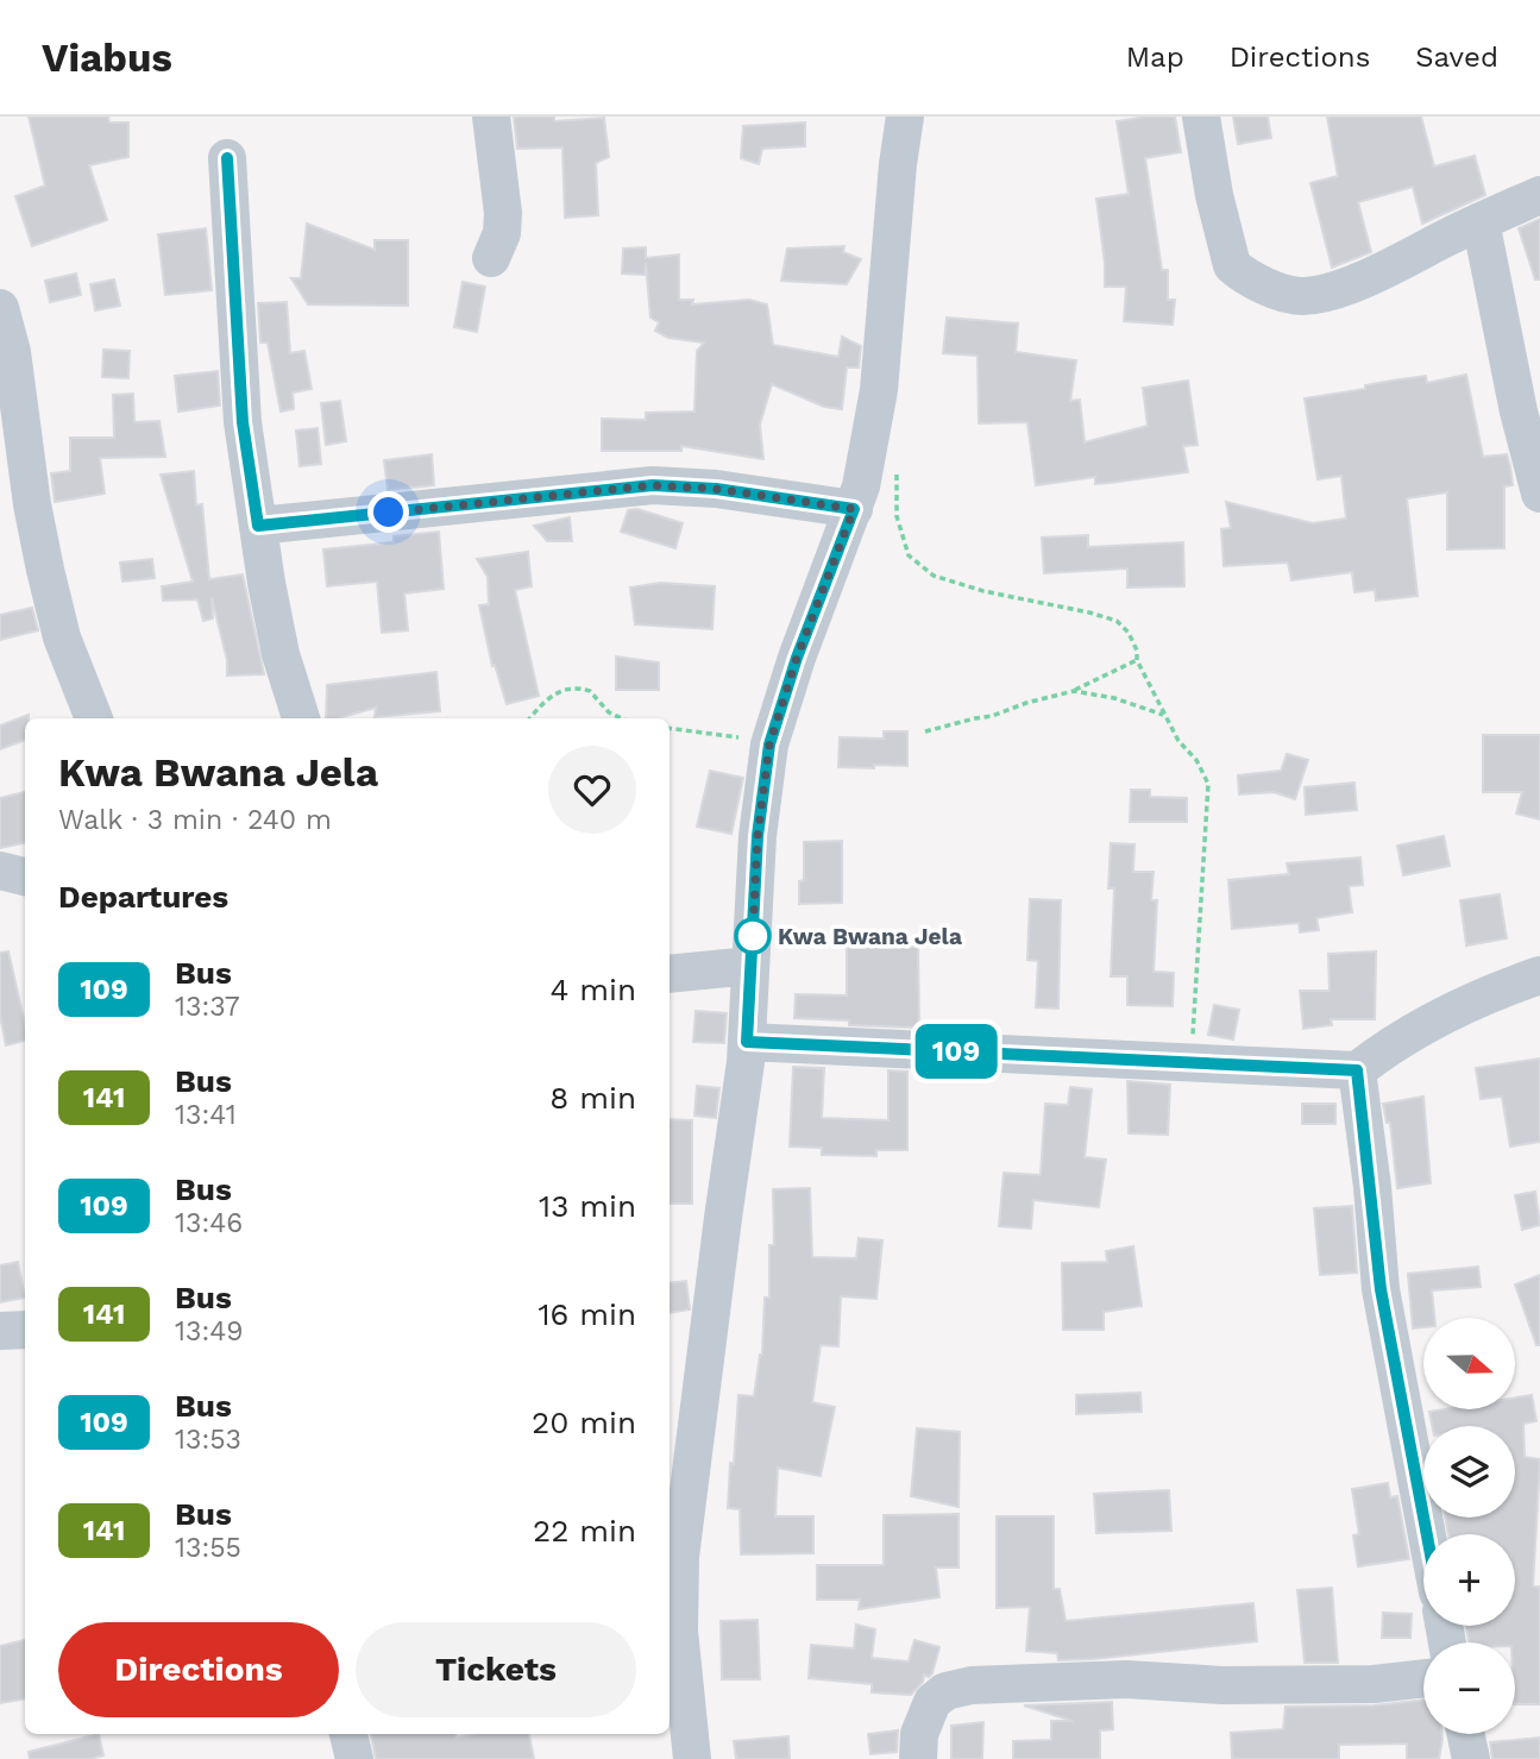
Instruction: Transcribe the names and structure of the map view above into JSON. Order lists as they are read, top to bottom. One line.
{"places":["Kwa Bwana Jela"],"lines":["bus line 109"],"north":"right","page":{"header":"Viabus","nav":["Map","Directions","Saved"],"on_map":"109","heading":[["Kwa Bwana Jela","Walk · 3 min · 240 m"],"Departures"],"list":[{"mark":"109","name":"Bus","note":"13:37","value":"4 min"},{"mark":"141","name":"Bus","note":"13:41","value":"8 min"},{"mark":"109","name":"Bus","note":"13:46","value":"13 min"},{"mark":"141","name":"Bus","note":"13:49","value":"16 min"},{"mark":"109","name":"Bus","note":"13:53","value":"20 min"},{"mark":"141","name":"Bus","note":"13:55","value":"22 min"}],"map_buttons":["+","−"],"buttons":["Directions","Tickets"]}}
